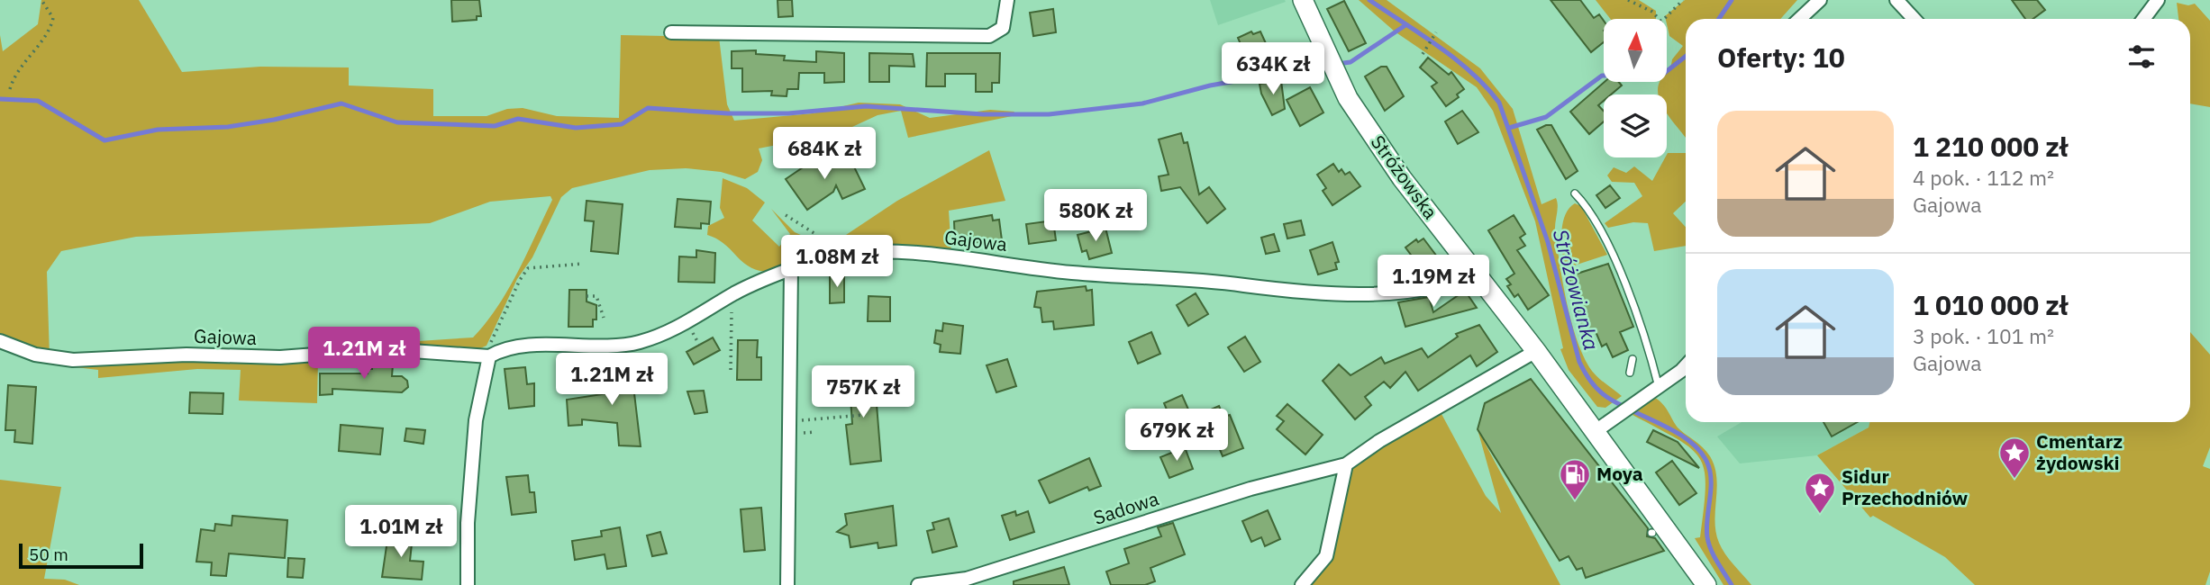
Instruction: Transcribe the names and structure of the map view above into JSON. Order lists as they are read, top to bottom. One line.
{"streets":{"main road":["Stróżowska"],"street":["Gajowa","Sadowa"]},"crossings":[["Stróżowska","Gajowa"]],"water":["Stróżowianka"],"places":{"place":["Cmentarz żydowski","Sidur Przechodniów"],"fuel station":["Moya"]},"scale_bar":"50 m","north":"top","page":{"heading":"Oferty: 10","price":["634K zł","684K zł","580K zł","1.08M zł","1.19M zł","1.21M zł","1.21M zł","757K zł","679K zł","1.01M zł"],"list":[{"name":"1 210 000 zł","note":"4 pok. · 112 m² · Gajowa"},{"name":"1 010 000 zł","note":"3 pok. · 101 m² · Gajowa"}],"scale":"50 m"}}
